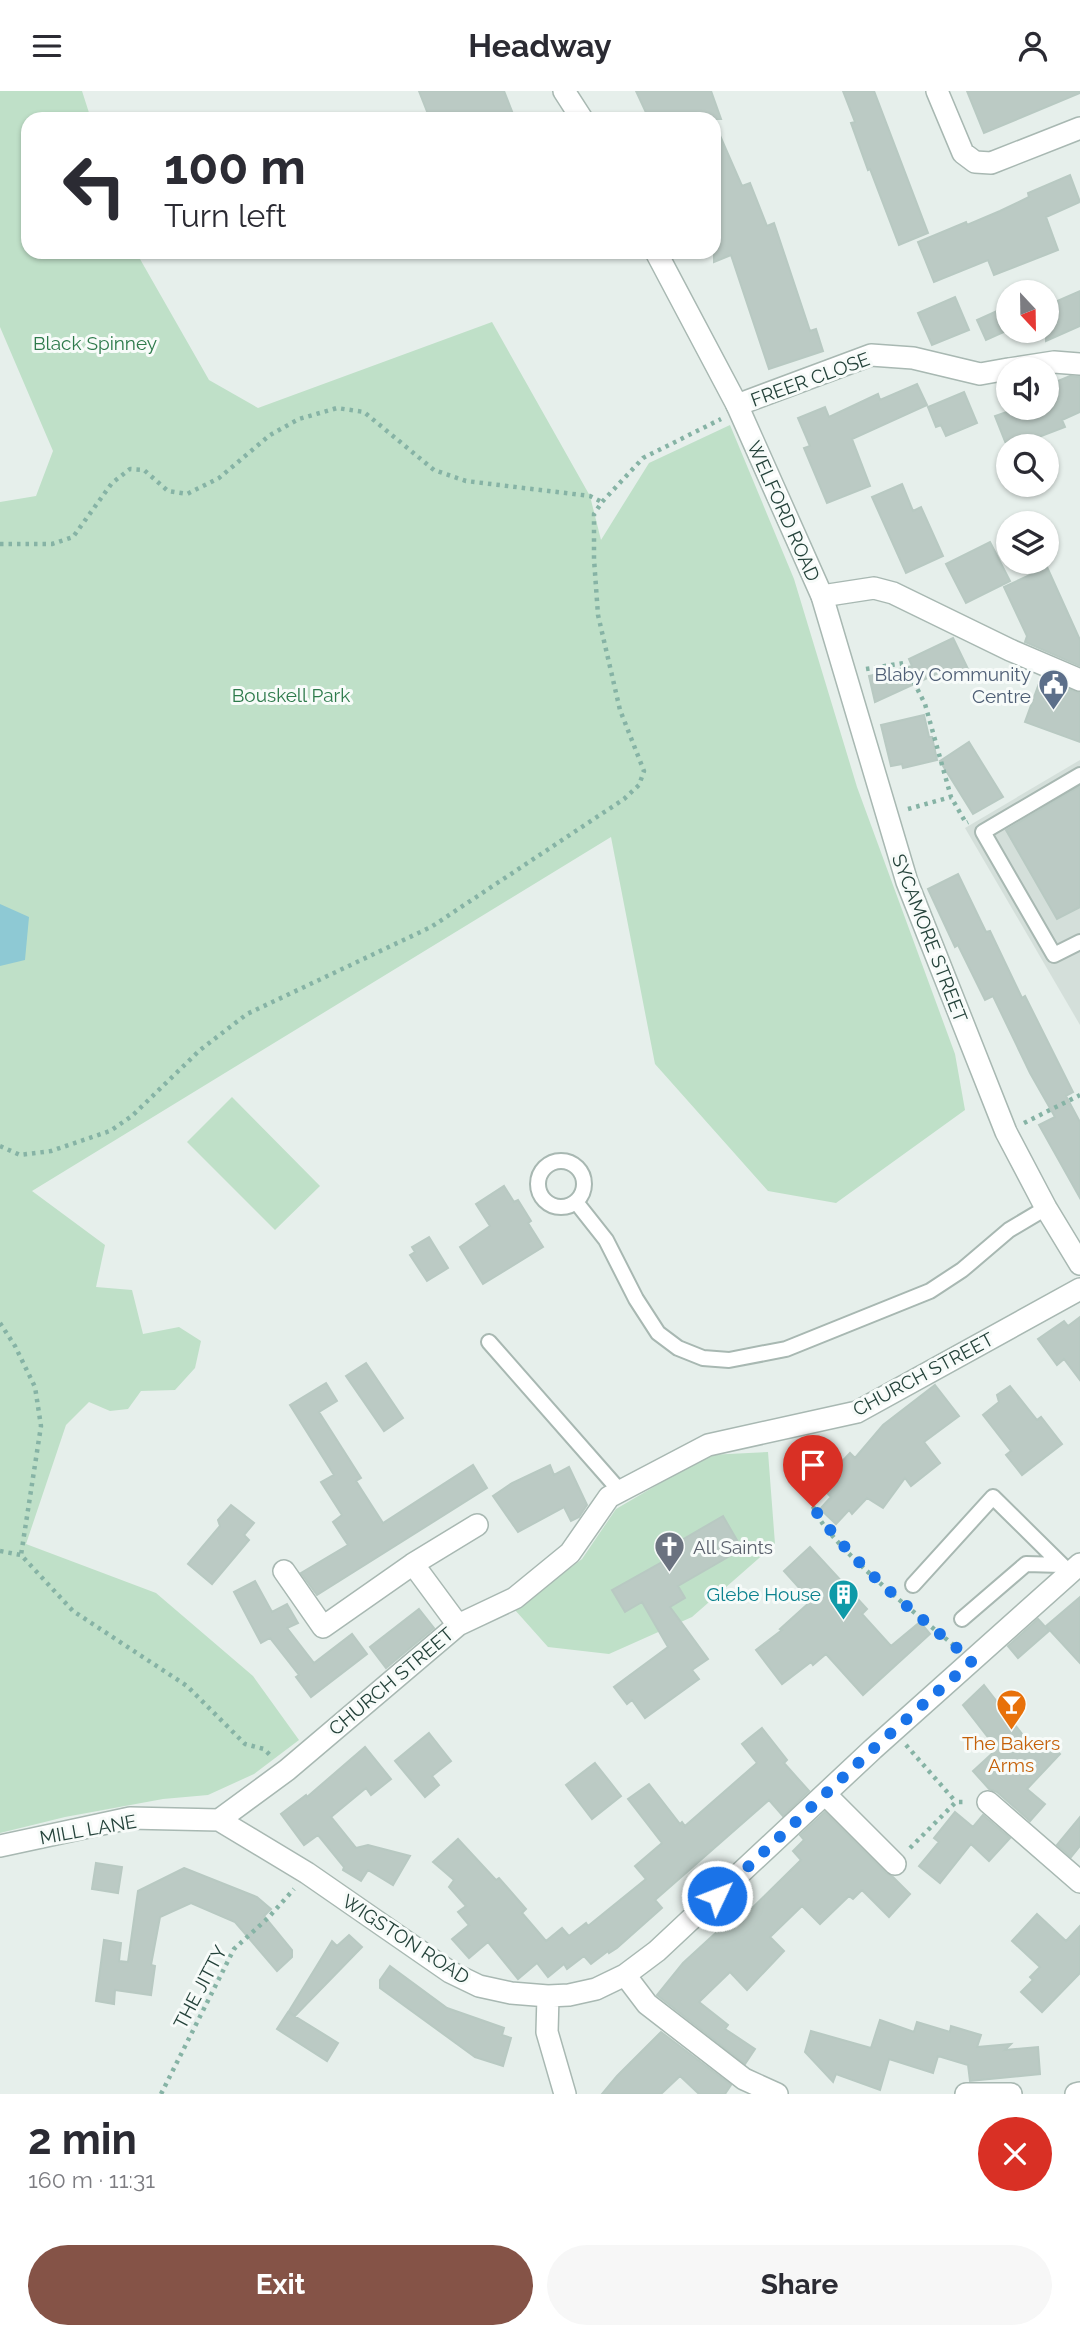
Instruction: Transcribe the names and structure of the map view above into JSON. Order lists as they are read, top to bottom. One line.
{"streets":{"street":["FREER CLOSE","WELFORD ROAD","SYCAMORE STREET","CHURCH STREET","MILL LANE","WIGSTON ROAD"],"path":["THE JITTY"]},"crossings":[["FREER CLOSE","WELFORD ROAD"],["WELFORD ROAD","SYCAMORE STREET"],["CHURCH STREET","MILL LANE"],["CHURCH STREET","WIGSTON ROAD"],["MILL LANE","WIGSTON ROAD"],["WIGSTON ROAD","THE JITTY"]],"parks":["Black Spinney","Bouskell Park"],"places":{"public building":["Blaby Community Centre"],"church":["All Saints"],"building":["Glebe House"],"bar":["The Bakers Arms"]},"north":"bottom","page":{"header":"Headway","turn":["100 m","Turn left"],"heading":["2 min","160 m · 11:31"],"buttons":["Exit","Share"]}}
